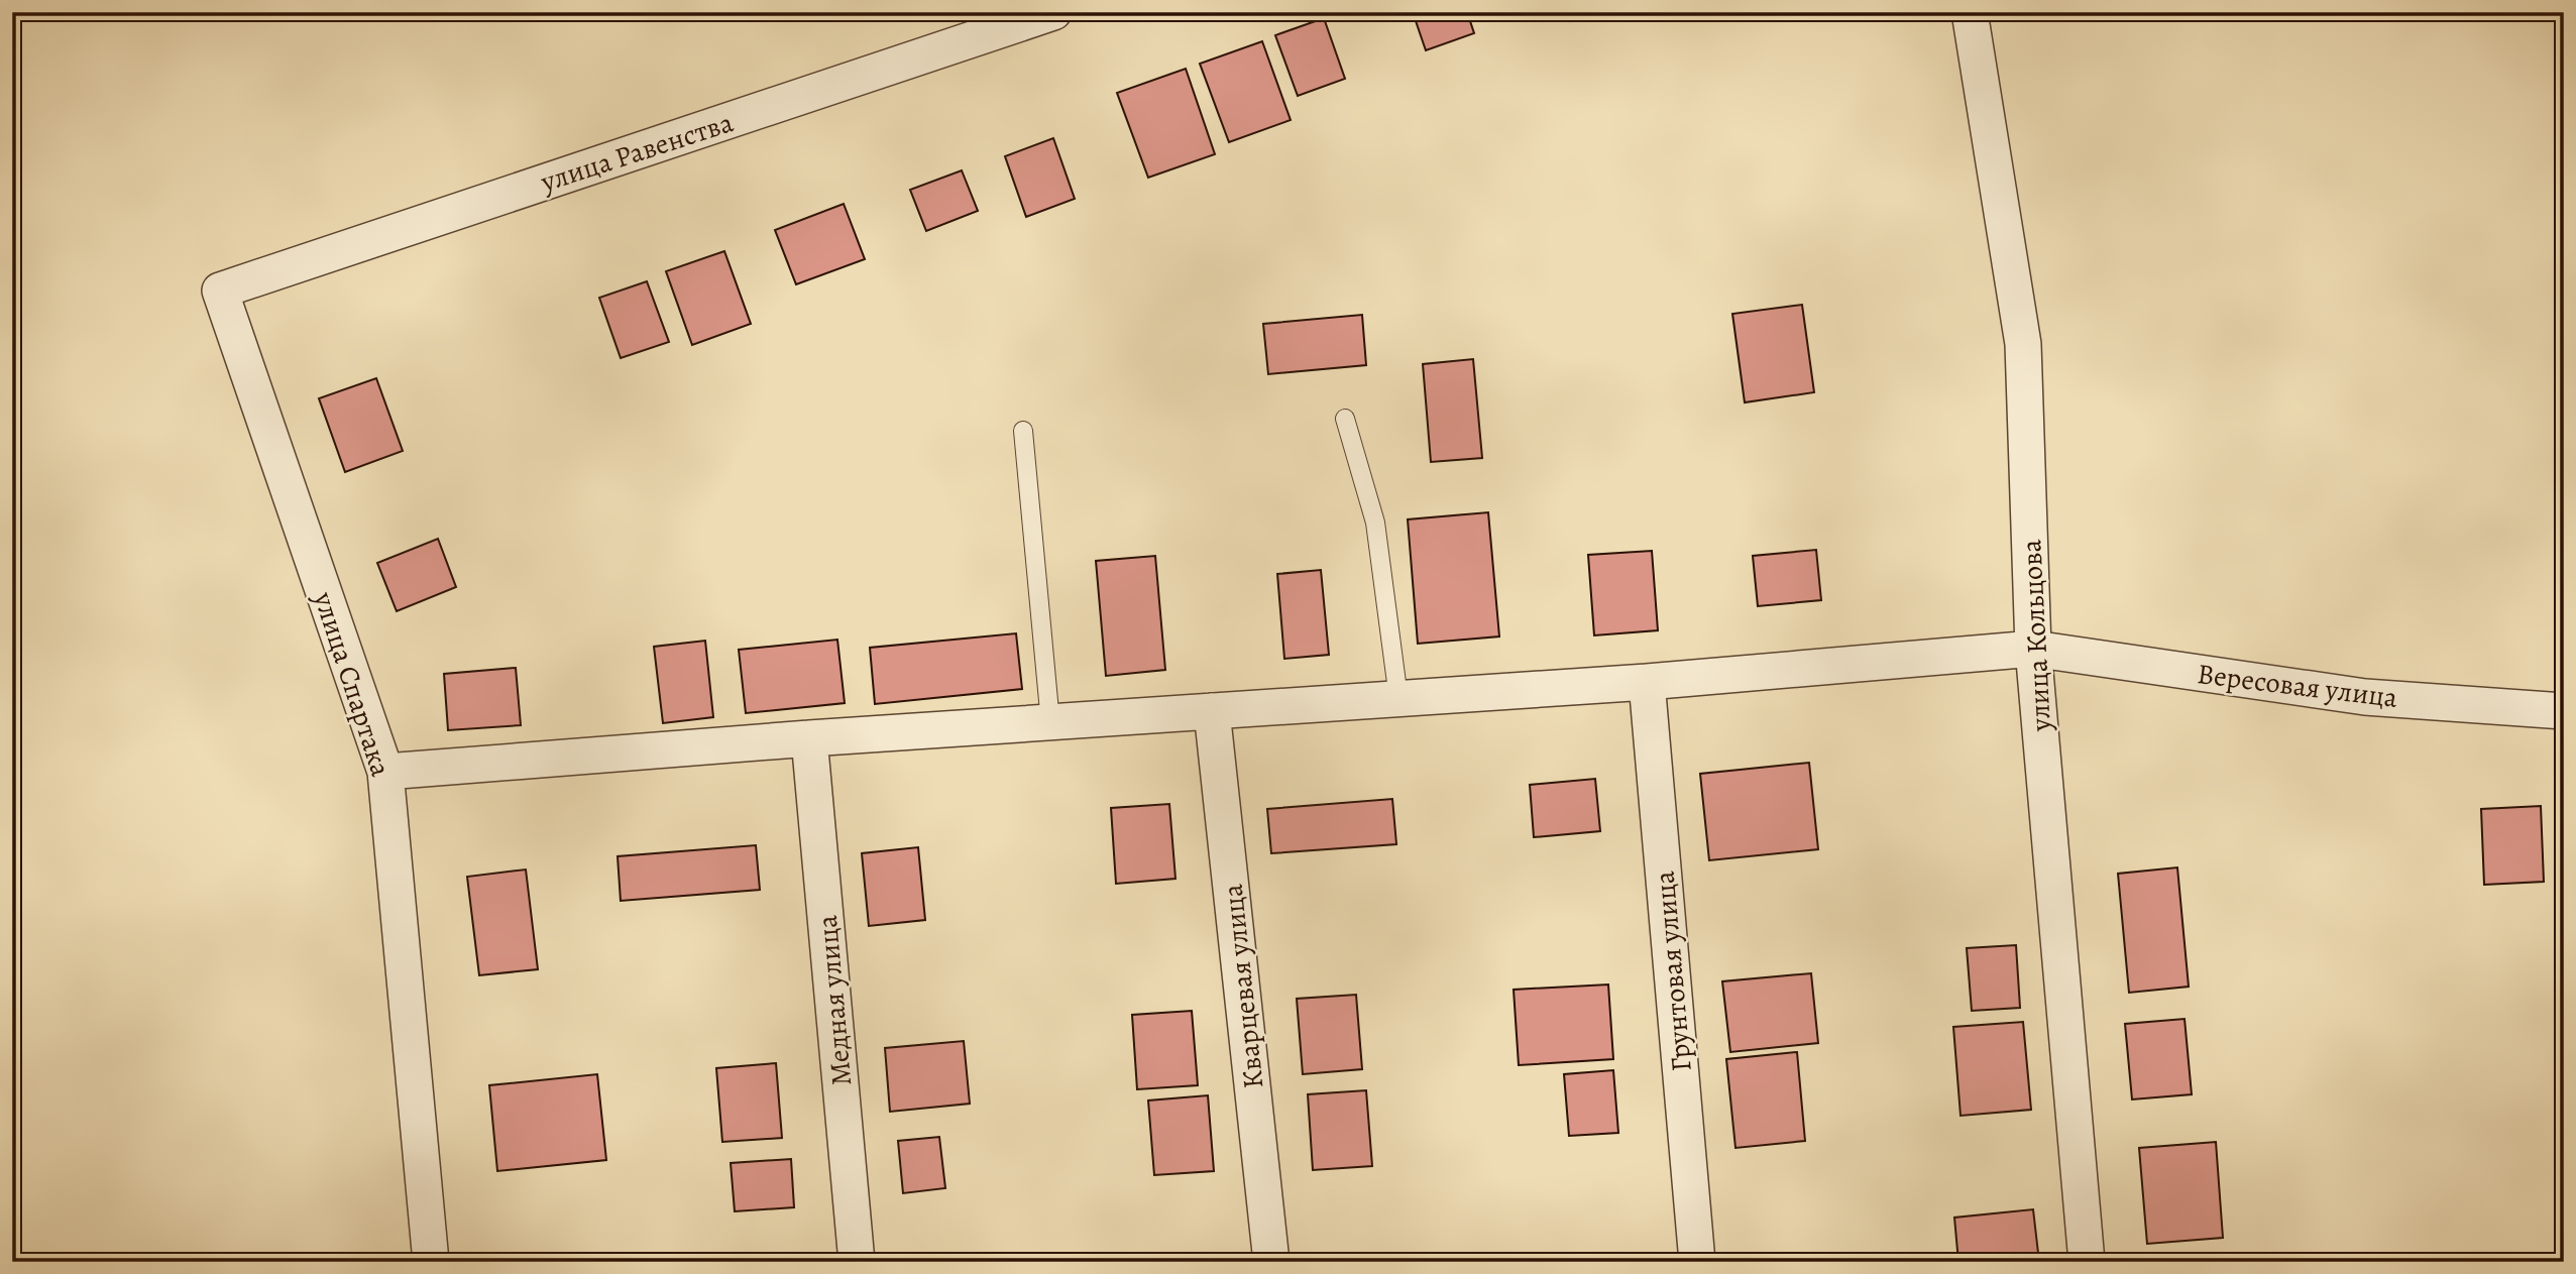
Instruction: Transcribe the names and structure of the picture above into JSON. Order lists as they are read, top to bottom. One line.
{"streets":{"street":["улица Равенства","улица Кольцова","улица Спартака","Вересовая улица","Грунтовая улица","Кварцевая улица","Медная улица"]},"crossings":[["улица Равенства","улица Спартака"],["улица Кольцова","Вересовая улица"],["улица Спартака","Вересовая улица"],["Вересовая улица","Грунтовая улица"],["Вересовая улица","Кварцевая улица"],["Вересовая улица","Медная улица"]]}
